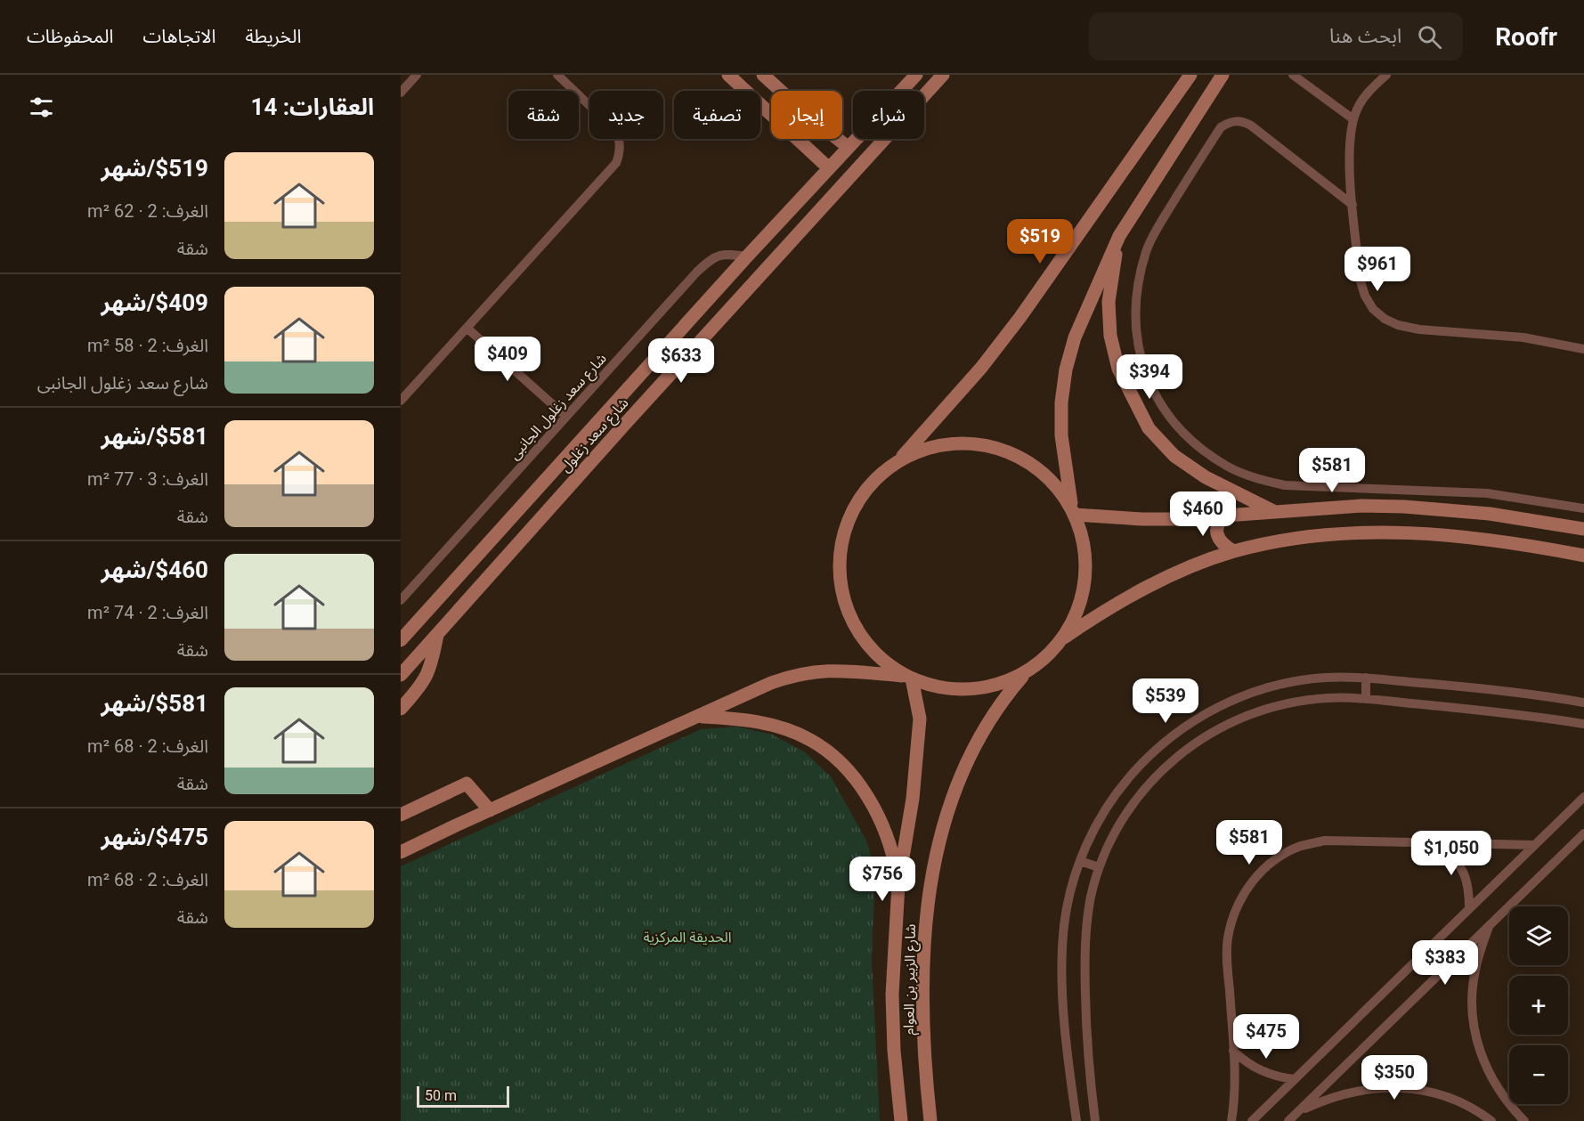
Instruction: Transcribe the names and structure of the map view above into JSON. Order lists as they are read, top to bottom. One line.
{"streets":{"street":["شارع سعد زغلول الجانبى","شارع سعد زغلول","شارع الزبير بن العوام"]},"crossings":[["شارع سعد زغلول الجانبى","شارع سعد زغلول"]],"parks":["الحديقة المركزية"],"scale_bar":"50 m","page":{"header":"Roofr","search":"ابحث هنا","nav":["الخريطة","الاتجاهات","المحفوظات"],"heading":"العقارات: 14","chip":["شراء","إيجار","تصفية","جديد","شقة"],"list":[{"name":"$519/شهر","note":"الغرف: 2 · 62 m² · شقة"},{"name":"$409/شهر","note":"الغرف: 2 · 58 m² · شارع سعد زغلول الجانبى"},{"name":"$581/شهر","note":"الغرف: 3 · 77 m² · شقة"},{"name":"$460/شهر","note":"الغرف: 2 · 74 m² · شقة"},{"name":"$581/شهر","note":"الغرف: 2 · 68 m² · شقة"},{"name":"$475/شهر","note":"الغرف: 2 · 68 m² · شقة"}],"price":["$519","$961","$409","$633","$394","$581","$460","$539","$581","$1,050","$756","$383","$475","$350"],"map_buttons":["+","−"],"scale":"50 m"}}
